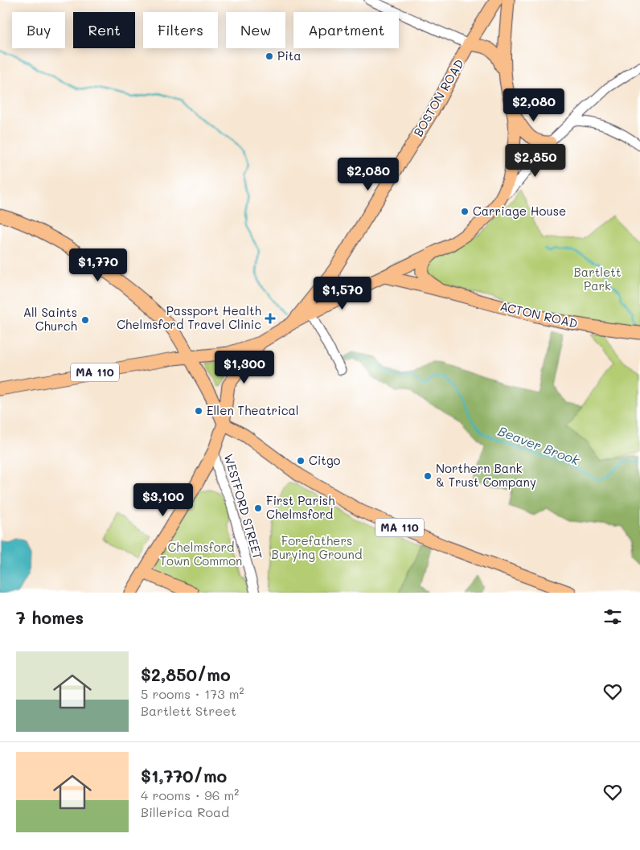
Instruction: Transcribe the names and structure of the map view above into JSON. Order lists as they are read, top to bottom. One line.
{"streets":{"main road":["BOSTON ROAD","ACTON ROAD","MA 110"],"street":["WESTFORD STREET"]},"crossings":[["BOSTON ROAD","MA 110"]],"water":["Beaver Brook"],"parks":["Bartlett Park","Forefathers Burying Ground","Chelmsford Town Common"],"places":{"other":["Pita","Carriage House","All Saints Church","Ellen Theatrical","Citgo","Northern Bank & Trust Company","First Parish Chelmsford"],"health":["Passport Health Chelmsford Travel Clinic"]},"page":{"chip":["Buy","Rent","Filters","New","Apartment"],"price":["$2,080","$2,850","$2,080","$1,770","$1,570","$1,300","$3,100"],"heading":"7 homes","list":[{"name":"$2,850/mo","note":"5 rooms · 173 m² · Bartlett Street"},{"name":"$1,770/mo","note":"4 rooms · 96 m² · Billerica Road"}]}}
